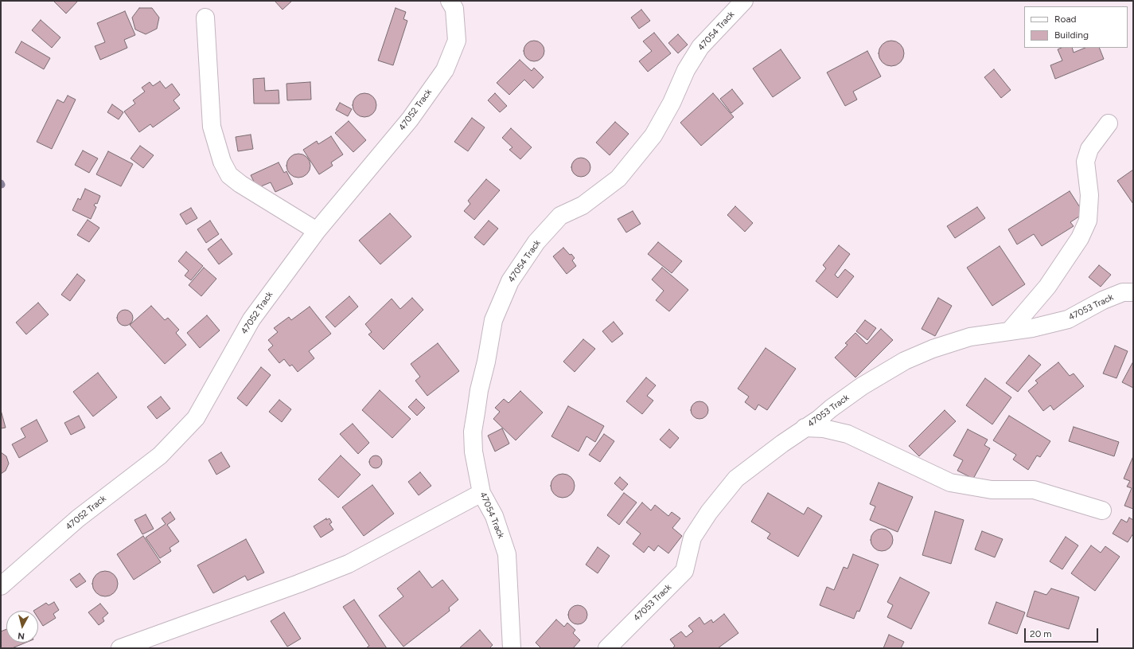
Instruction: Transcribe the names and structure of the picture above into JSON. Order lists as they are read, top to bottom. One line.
{"streets":{"street":["47054 Track","47052 Track","47053 Track"]},"legend":["Road","Building"],"scale_bar":"20 m","north":"bottom"}
